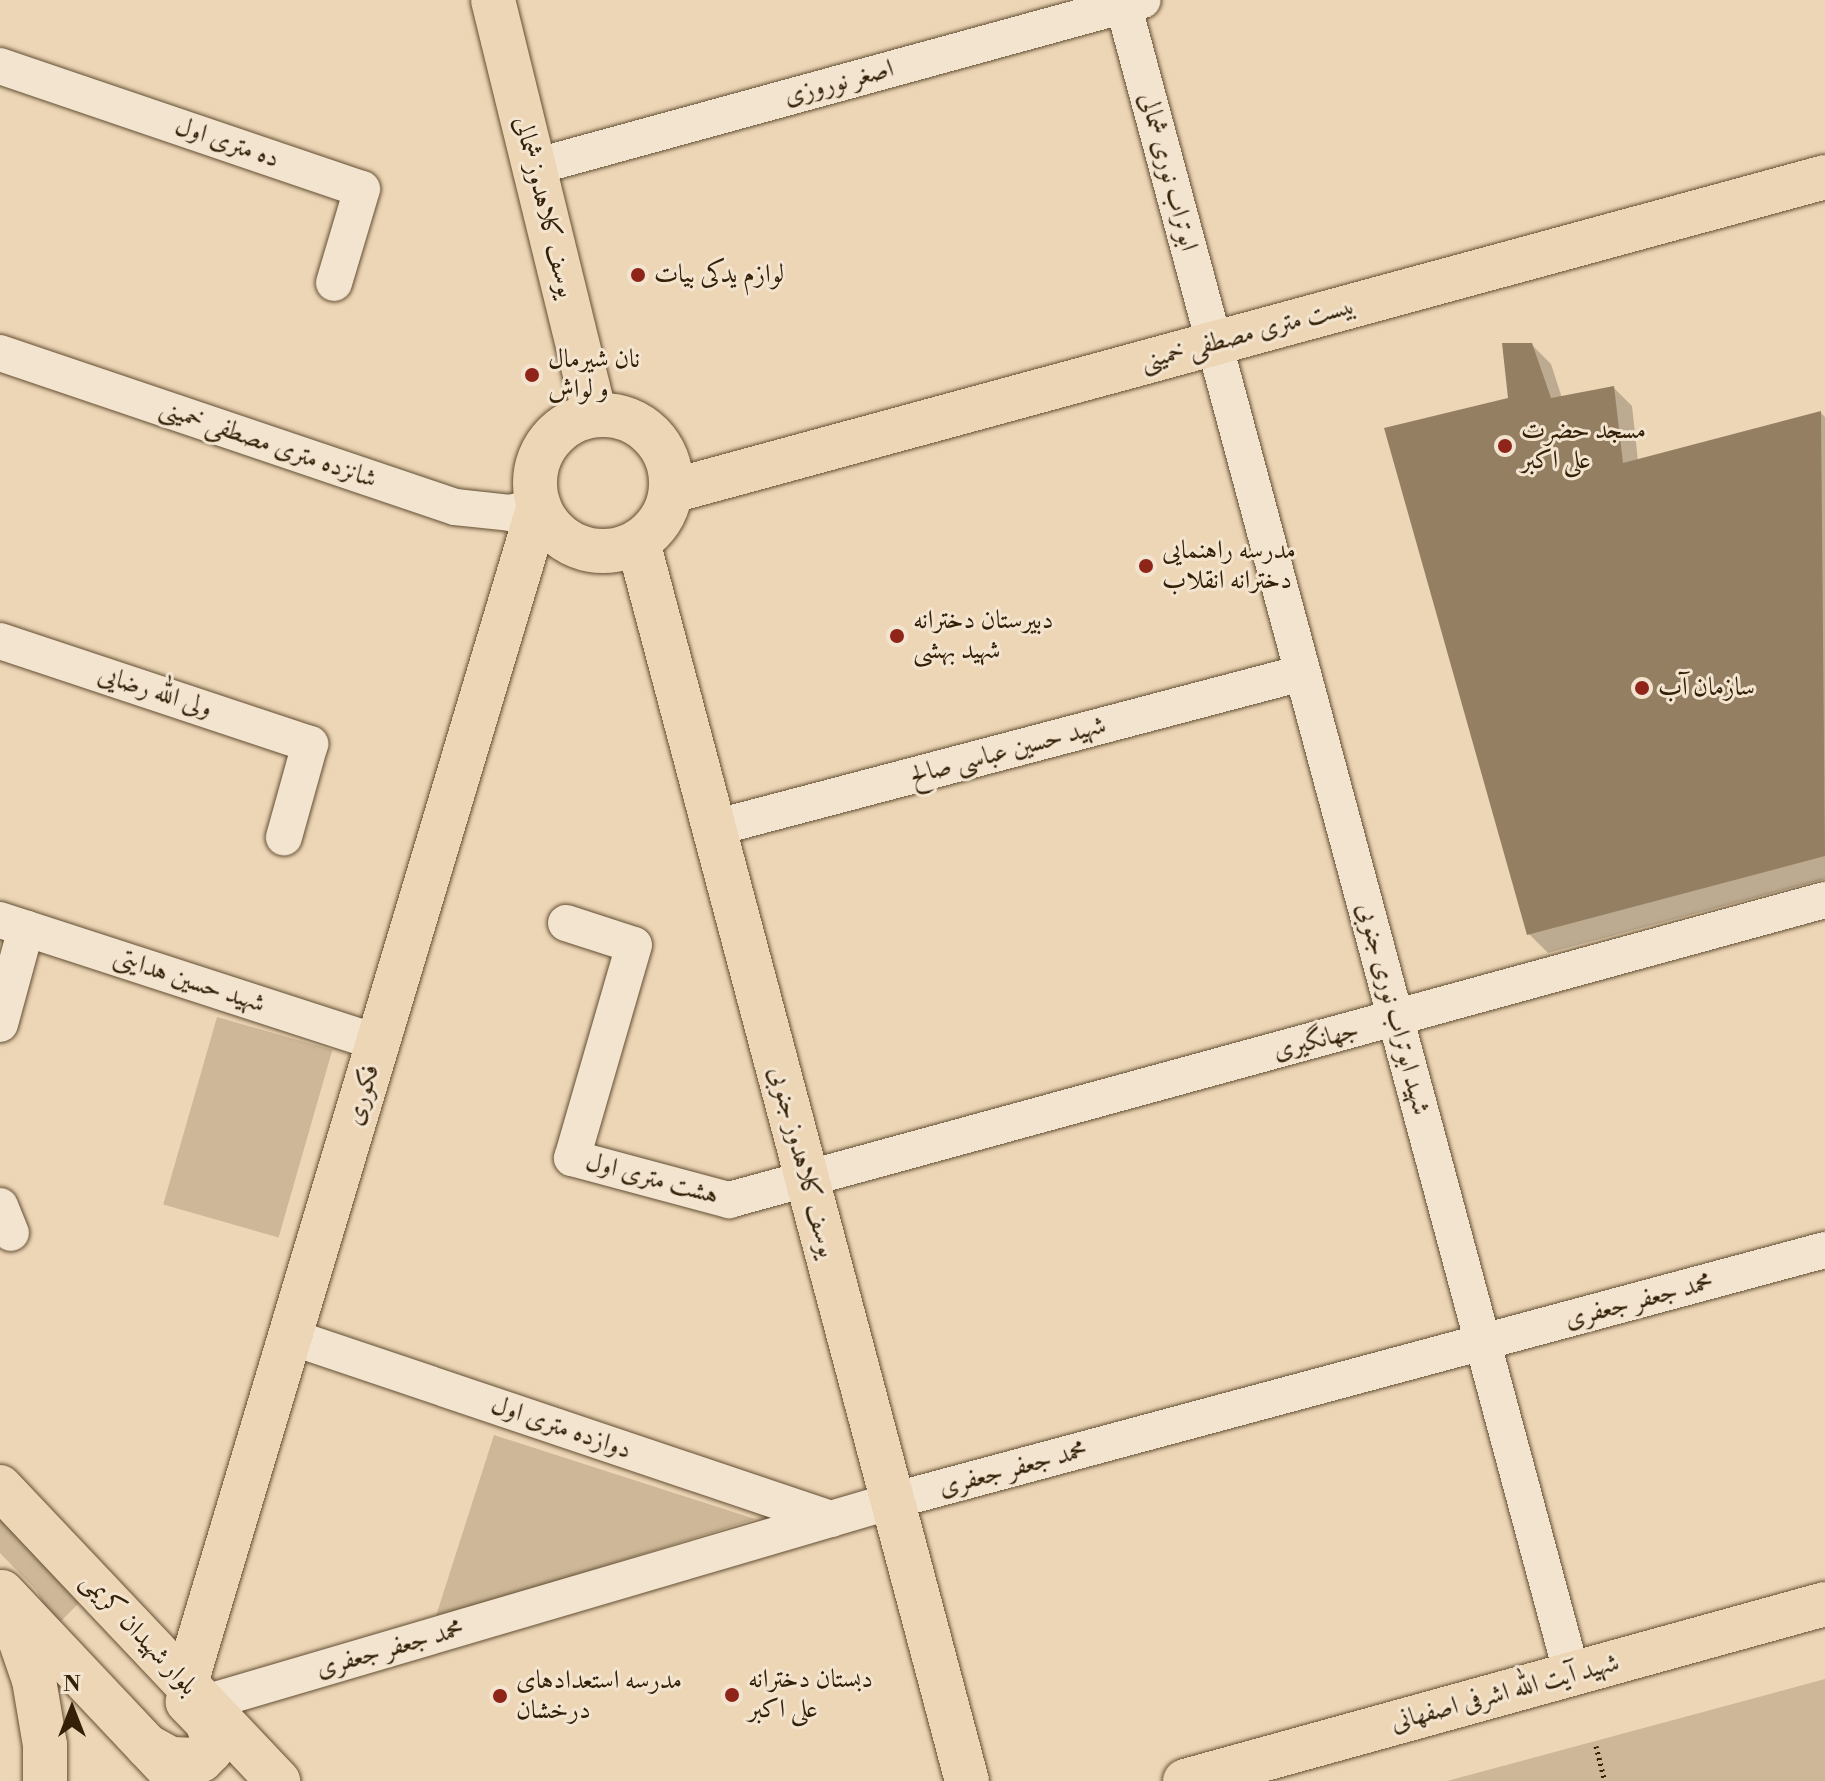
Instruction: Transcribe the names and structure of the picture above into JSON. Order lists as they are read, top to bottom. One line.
{"streets":{"main road":["یوسف کلاهدوز شمالی","بیست متری مصطفی خمینی","فکوری","یوسف کلاهدوز جنوبی","بلوار شهیدان کریمی","شهید آیت الله اشرفی اصفهانی"],"street":["اصغر نوروزی","ده متری اول","ابوتراب نوری شمالی","شانزده متری مصطفی خمینی","ولی الله رضایی","شهید حسین عباسی صالح","شهید حسین هدایتی","شهید ابوتراب نوری جنوبی","جهانگیری","هشت متری اول","محمد جعفر جعفری","دوازده متری اول"]},"crossings":[["اصغر نوروزی","ابوتراب نوری شمالی"],["اصغر نوروزی","یوسف کلاهدوز شمالی"],["ابوتراب نوری شمالی","بیست متری مصطفی خمینی"],["ابوتراب نوری شمالی","شهید ابوتراب نوری جنوبی"],["یوسف کلاهدوز شمالی","بیست متری مصطفی خمینی"],["یوسف کلاهدوز شمالی","شانزده متری مصطفی خمینی"],["یوسف کلاهدوز شمالی","فکوری"],["یوسف کلاهدوز شمالی","یوسف کلاهدوز جنوبی"],["بیست متری مصطفی خمینی","شانزده متری مصطفی خمینی"],["بیست متری مصطفی خمینی","شهید ابوتراب نوری جنوبی"],["بیست متری مصطفی خمینی","فکوری"],["بیست متری مصطفی خمینی","یوسف کلاهدوز جنوبی"],["شانزده متری مصطفی خمینی","فکوری"],["شانزده متری مصطفی خمینی","یوسف کلاهدوز جنوبی"],["شهید حسین عباسی صالح","شهید ابوتراب نوری جنوبی"],["شهید حسین عباسی صالح","یوسف کلاهدوز جنوبی"],["شهید حسین هدایتی","فکوری"],["شهید ابوتراب نوری جنوبی","جهانگیری"],["شهید ابوتراب نوری جنوبی","محمد جعفر جعفری"],["شهید ابوتراب نوری جنوبی","شهید آیت الله اشرفی اصفهانی"],["جهانگیری","یوسف کلاهدوز جنوبی"],["جهانگیری","هشت متری اول"],["فکوری","یوسف کلاهدوز جنوبی"],["فکوری","محمد جعفر جعفری"],["فکوری","دوازده متری اول"],["فکوری","بلوار شهیدان کریمی"],["یوسف کلاهدوز جنوبی","هشت متری اول"],["یوسف کلاهدوز جنوبی","محمد جعفر جعفری"],["محمد جعفر جعفری","دوازده متری اول"],["محمد جعفر جعفری","بلوار شهیدان کریمی"]],"places":["لوازم یدکی بیات","نان شیرمال و لواش","مسجد حضرت علی اکبر","مدرسه راهنمایی دخترانه انقلاب","دبیرستان دخترانه شهید بهشی","سازمان آب","دبستان دخترانه علی اکبر","مدرسه استعدادهای درخشان"],"north":"top"}
